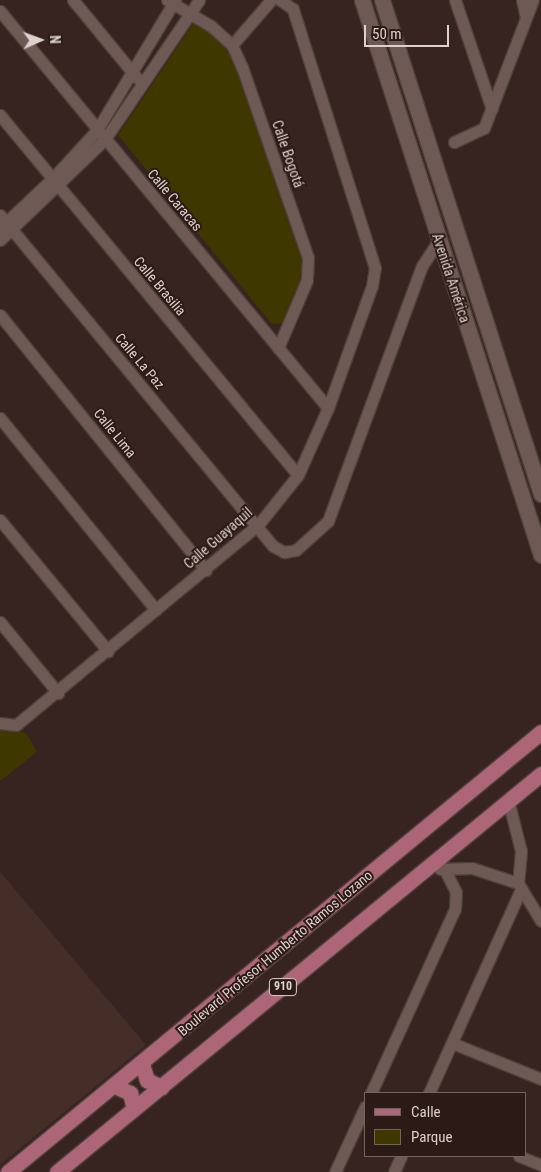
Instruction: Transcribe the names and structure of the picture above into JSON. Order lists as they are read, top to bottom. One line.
{"streets":{"main road":["Avenida América","Boulevard Profesor Humberto Ramos Lozano","910"],"street":["Calle Bogotá","Calle Caracas","Calle Brasilia","Calle La Paz","Calle Lima","Calle Guayaquil"]},"crossings":[["Calle Bogotá","Calle Caracas"],["Calle Caracas","Calle Guayaquil"],["Avenida América","Calle La Paz"],["Calle Brasilia","Calle Guayaquil"],["Calle La Paz","Calle Guayaquil"],["Calle Lima","Calle Guayaquil"]],"legend":["Calle","Parque"],"scale_bar":"50 m","north":"right"}
